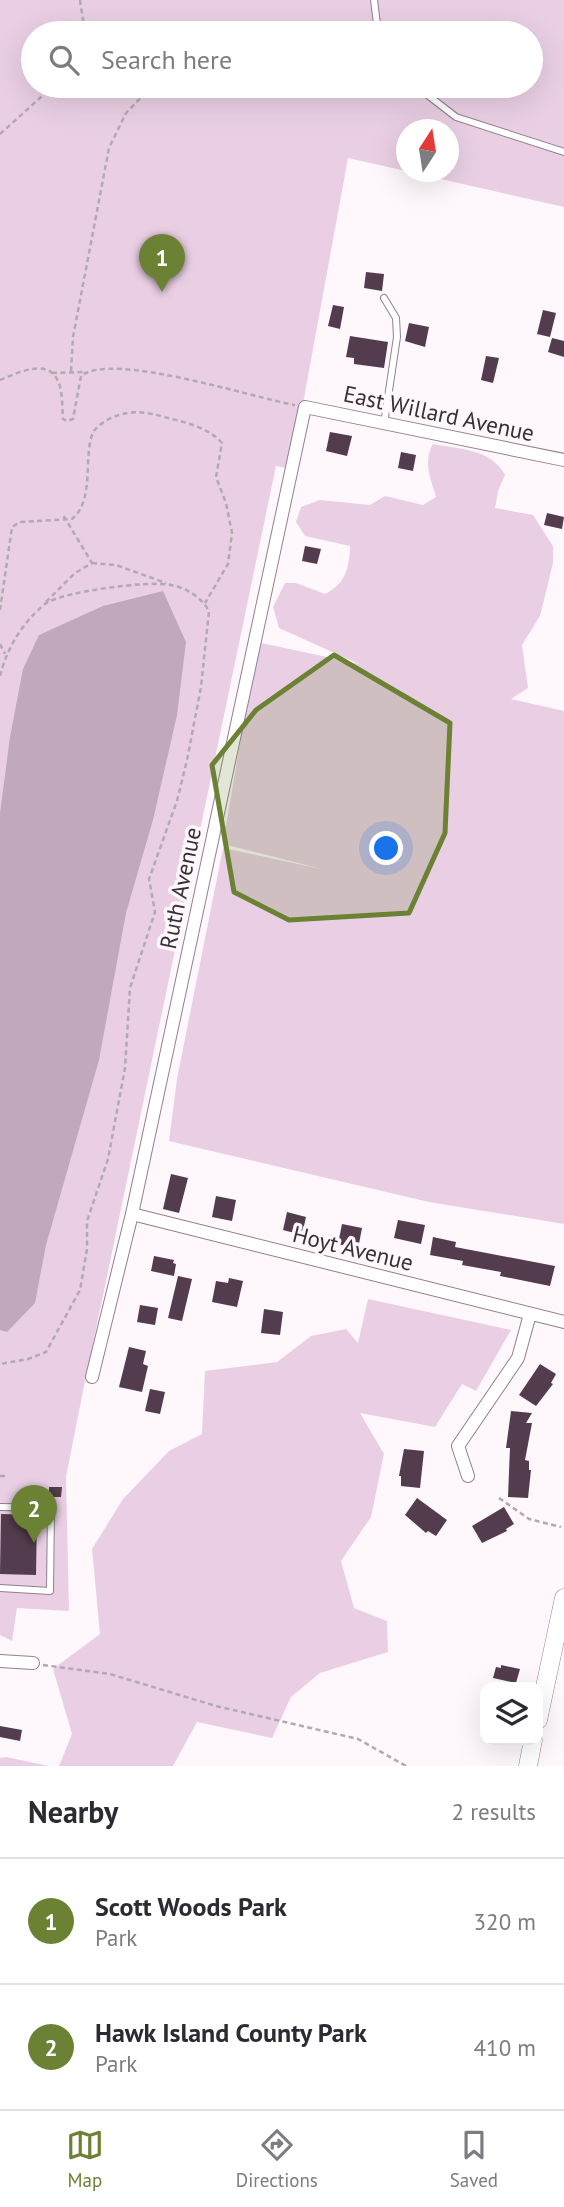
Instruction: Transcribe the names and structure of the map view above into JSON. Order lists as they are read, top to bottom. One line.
{"streets":{"street":["East Willard Avenue","Ruth Avenue","Hoyt Avenue"]},"crossings":[["East Willard Avenue","Ruth Avenue"],["Ruth Avenue","Hoyt Avenue"]],"north":"top","page":{"search":"Search here","pins":["1","2"],"heading":["Nearby","2 results"],"list":[{"mark":"1","name":"Scott Woods Park","note":"Park","value":"320 m"},{"mark":"2","name":"Hawk Island County Park","note":"Park","value":"410 m"}],"nav":["Map","Directions","Saved"]}}
